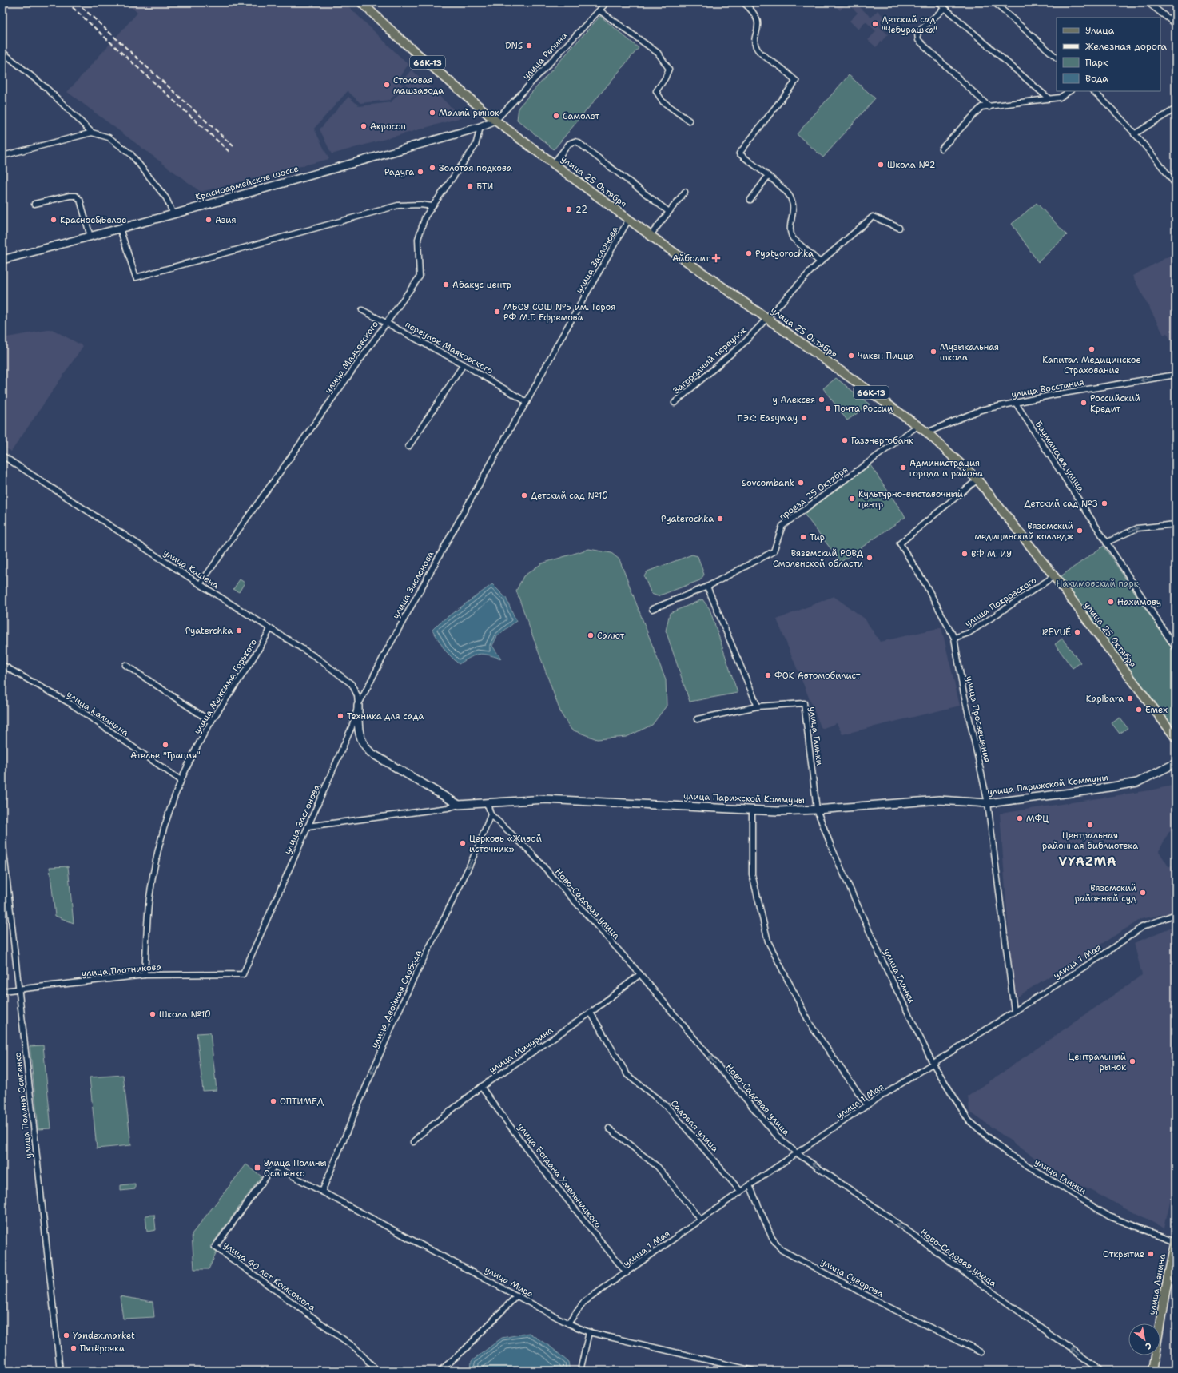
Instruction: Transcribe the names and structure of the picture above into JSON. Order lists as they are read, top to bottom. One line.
{"streets":{"main road":["66К-13","улица 25 Октября","улица Ленина"],"street":["улица Репина","Красноармейское шоссе","улица Заслонова","переулок Маяковского","улица Маяковского","Загородный переулок","улица Восстания","Бауманская улица","проезд 25 Октября","улица Кашена","улица Покровского","улица Максима Горького","улица Калинина","улица Просвещения","улица Глинки","улица Парижской Коммуны","Ново-Садовая улица","улица 1 Мая","улица Плотникова","улица Двойная Слобода","улица Мичурина","улица Полины Осипенко","Садовая улица","улица Богдана Хмельницкого","улица 40 лет Комсомола","улица Суворова","улица Мира"]},"crossings":[["улица Репина","улица 25 Октября"],["улица Репина","Красноармейское шоссе"],["улица 25 Октября","Красноармейское шоссе"],["улица 25 Октября","улица Заслонова"],["улица 25 Октября","Загородный переулок"],["улица 25 Октября","улица Восстания"],["улица 25 Октября","проезд 25 Октября"],["улица 25 Октября","улица Покровского"],["улица 25 Октября","улица Просвещения"],["Красноармейское шоссе","улица Маяковского"],["улица Заслонова","переулок Маяковского"],["улица Заслонова","улица Кашена"],["улица Заслонова","улица Плотникова"],["переулок Маяковского","улица Маяковского"],["улица Маяковского","улица Кашена"],["улица Восстания","Бауманская улица"],["улица Кашена","улица Максима Горького"],["улица Покровского","улица Просвещения"],["улица Максима Горького","улица Калинина"],["улица Максима Горького","улица Плотникова"],["улица Просвещения","улица Парижской Коммуны"],["улица Просвещения","улица 1 Мая"],["улица Глинки","улица Парижской Коммуны"],["улица Глинки","улица 1 Мая"],["улица Глинки","улица Ленина"],["улица Парижской Коммуны","Ново-Садовая улица"],["Ново-Садовая улица","улица 1 Мая"],["Ново-Садовая улица","улица Двойная Слобода"],["Ново-Садовая улица","улица Мичурина"],["улица 1 Мая","Садовая улица"],["улица 1 Мая","улица Богдана Хмельницкого"],["улица 1 Мая","улица Суворова"],["улица 1 Мая","улица Мира"],["улица Плотникова","улица Полины Осипенко"],["улица Двойная Слобода","улица Мира"],["улица Мичурина","Садовая улица"],["улица Мичурина","улица Богдана Хмельницкого"],["улица 40 лет Комсомола","улица Мира"]],"one_way":["улица Восстания","Ново-Садовая улица","улица Двойная Слобода"],"districts":["VYAZMA"],"parks":["Нахимовский парк"],"places":{"other":["Детский сад \"Чебурашка\"","DNS","Столовая машзавода","Малый рынок","Самолет","Акросоп","Школа №2","Золотая подкова","Радуга","БТИ","22","Красное&Белое","Азия","Pyatyorochka","Абакус центр","МБОУ СОШ №5 им. Героя РФ М.Г. Ефремова","Капитал Медицинское Страхование","Музыкальная школа","Чикен Пицца","у Алексея","Российский Кредит","Почта России","ПЭК: Easyway","Газэнергобанк","Администрация города и района","Sovcombank","Детский сад №10","Культурно-выставочный центр","Детский сад №3","Pyaterochka","Вяземский медицинский колледж","Тир","ВФ МГИУ","Вяземский РОВД Смоленской области","Нахимову","Pyaterchka","REVUÉ","Салют","ФОК Автомобилист","Kapibara","Emex","Техника для сада","Ателье \"Грация\"","МФЦ","Центральная районная библиотека","Церковь «Живой источник»","Вяземский районный суд","Школа №10","Центральный рынок","ОПТИМЕД","Открытие","Yandex.market","Пятёрочка"],"health":["Айболит"],"transit":["Улица Полины Осипенко"]},"legend":["Улица","Железная дорога","Парк","Вода"],"north":"bottom right"}
